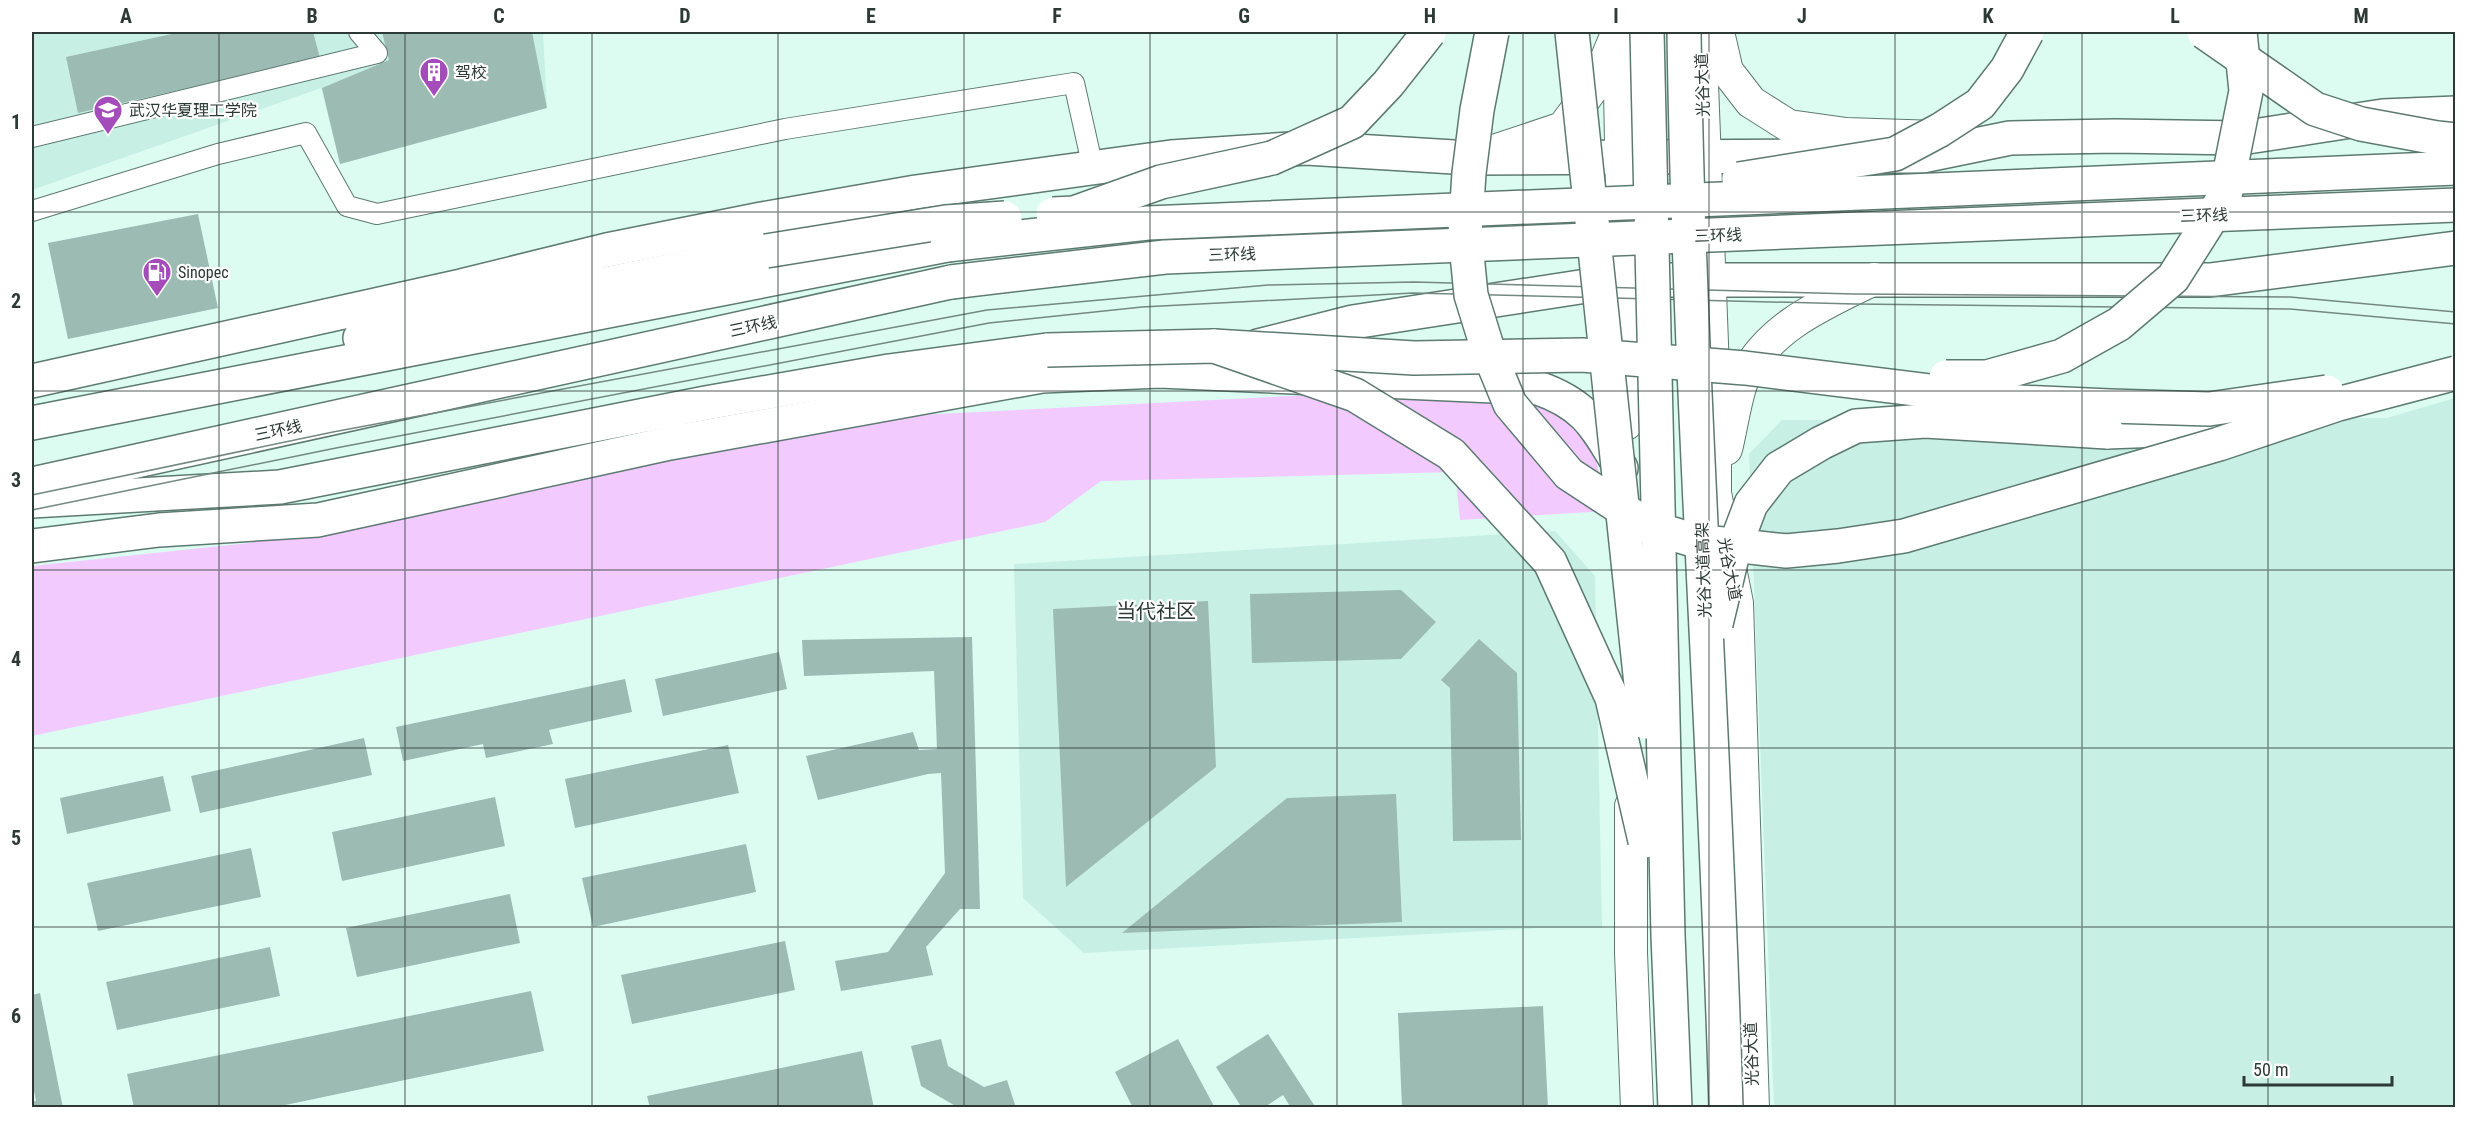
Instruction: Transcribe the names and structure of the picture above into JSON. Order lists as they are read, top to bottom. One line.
{"streets":{"highway":["三环线","光谷大道高架"],"main road":["光谷大道"]},"districts":["当代社区"],"places":{"building":["驾校"],"school or university":["武汉华夏理工学院"],"fuel station":["Sinopec"]},"scale_bar":"50 m","grid":{"columns":["A","B","C","D","E","F","G","H","I","J","K","L","M"],"rows":["1","2","3","4","5","6"]}}
